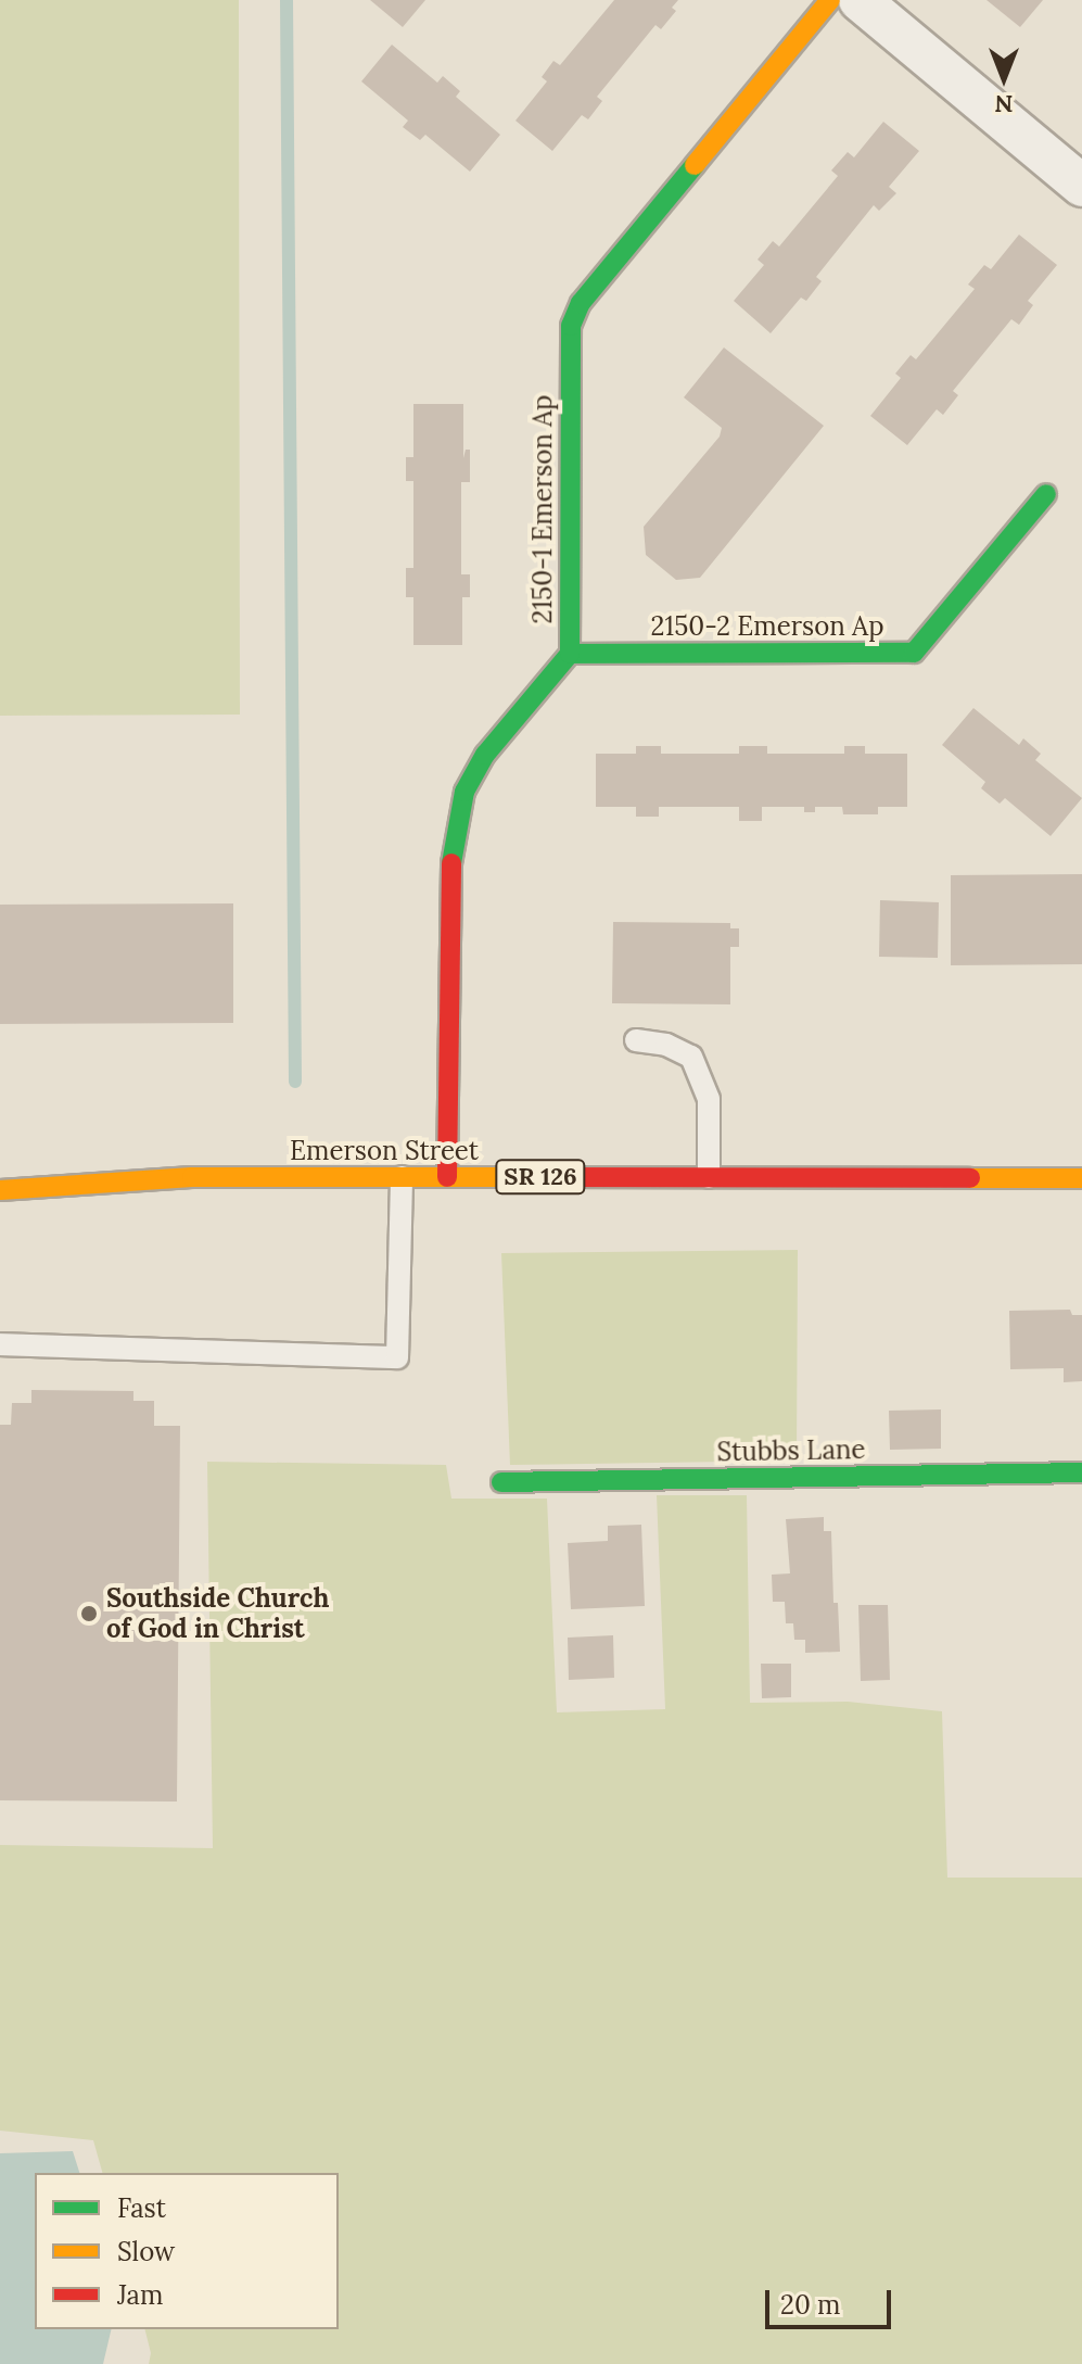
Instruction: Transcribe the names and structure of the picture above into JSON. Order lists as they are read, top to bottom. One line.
{"streets":{"street":["2150-1 Emerson Ap","2150-2 Emerson Ap","Emerson Street","SR 126","Stubbs Lane"]},"crossings":[["2150-1 Emerson Ap","2150-2 Emerson Ap"],["2150-1 Emerson Ap","Emerson Street"]],"places":["Southside Church of God in Christ"],"legend":["Fast","Slow","Jam"],"scale_bar":"20 m","north":"bottom"}
